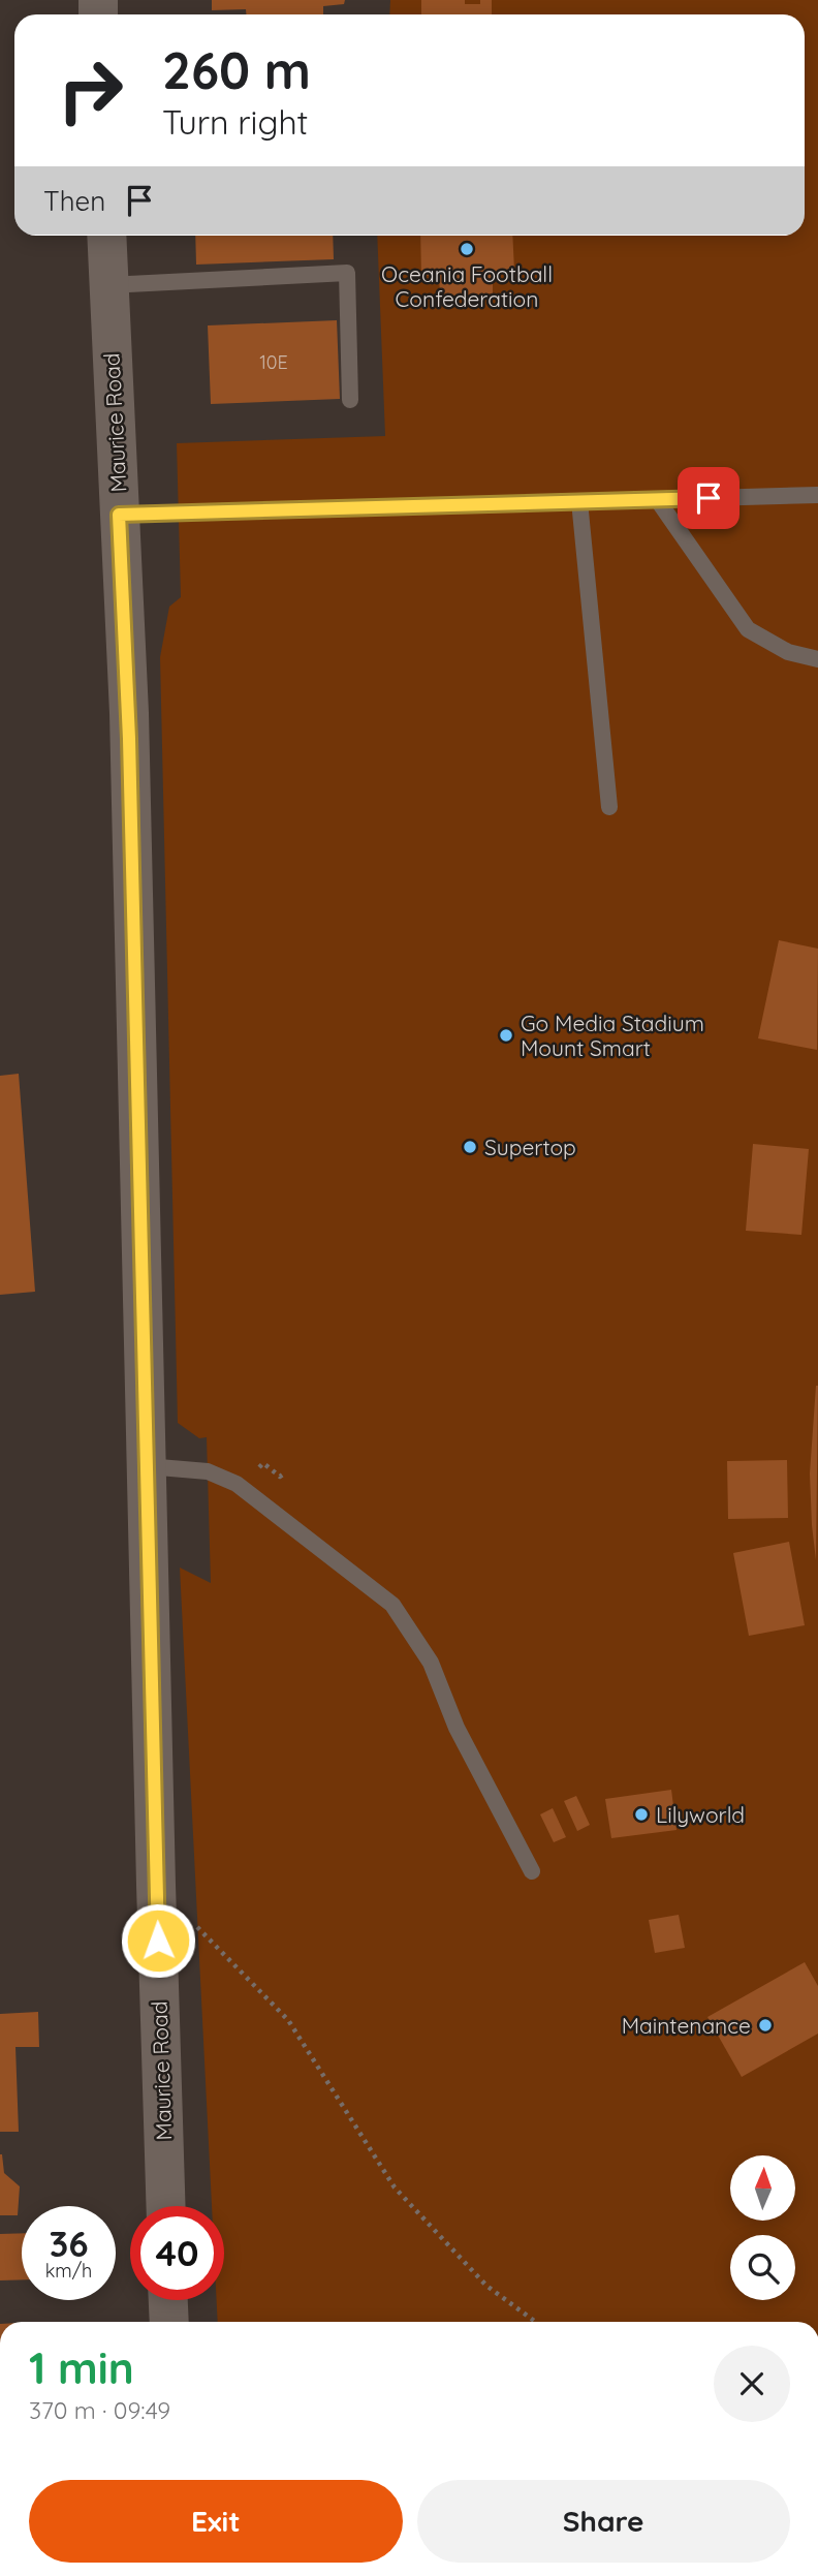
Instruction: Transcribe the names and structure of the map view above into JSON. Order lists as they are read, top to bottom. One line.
{"streets":{"street":["Maurice Road"]},"places":["Oceania Football Confederation","Go Media Stadium Mount Smart","Supertop","Lilyworld","Maintenance"],"house_numbers":["10E"],"north":"top","page":{"turn":["260 m","Turn right"],"then":"Then","speed":"36 km/h","limit":"40","heading":["1 min","370 m · 09:49"],"buttons":["Exit","Share"]}}
